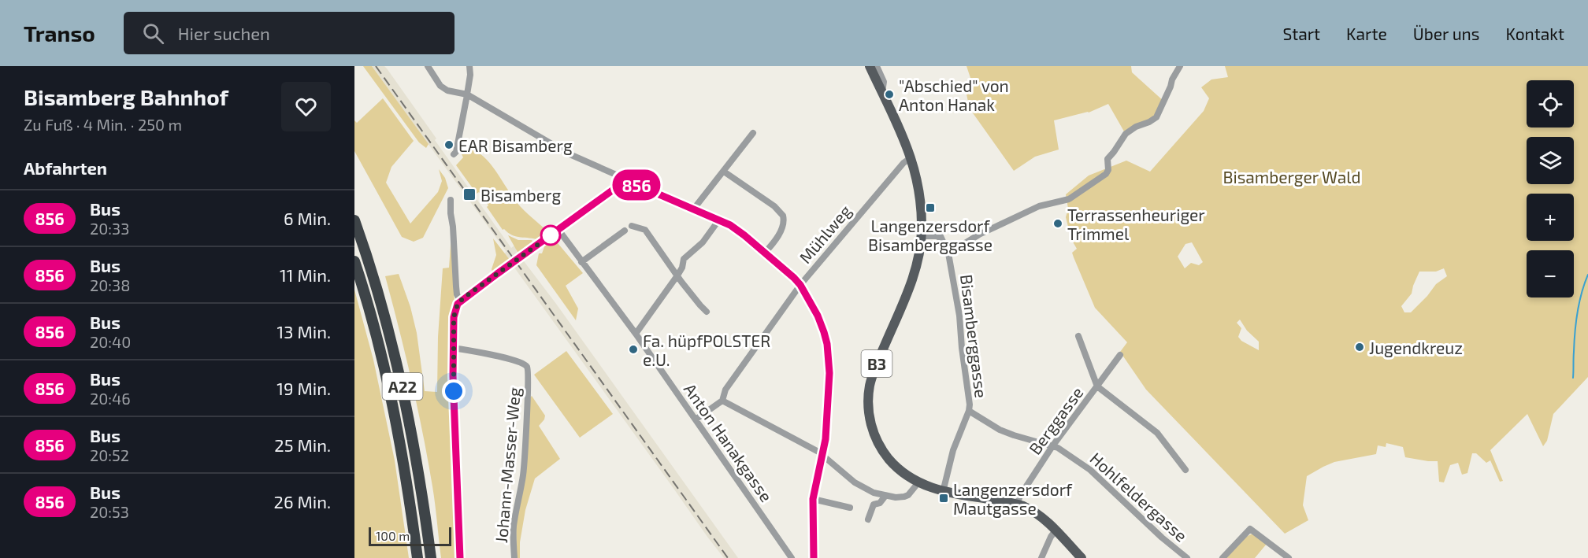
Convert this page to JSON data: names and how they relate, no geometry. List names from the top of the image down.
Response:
{
  "streets": {
    "highway": ["A22"],
    "main road": ["B3"],
    "street": [
      "Mühlweg",
      "Bisamberggasse",
      "Berggasse",
      "Anton Hanakgasse",
      "Johann-Masser-Weg",
      "Hohlfeldergasse"
    ]
  },
  "crossings": [
    ["Mühlweg", "B3"],
    ["Mühlweg", "Anton Hanakgasse"],
    ["Bisamberggasse", "B3"],
    ["Bisamberggasse", "Hohlfeldergasse"],
    ["B3", "Berggasse"],
    ["Berggasse", "Hohlfeldergasse"]
  ],
  "parks": ["Bisamberger Wald"],
  "places": {
    "other": [
      "\"Abschied\" von Anton Hanak",
      "EAR Bisamberg",
      "Terrassenheuriger Trimmel",
      "Jugendkreuz",
      "Fa. hüpfPOLSTER e.U."
    ],
    "transit": ["Bisamberg", "Langenzersdorf Bisamberggasse", "Langenzersdorf Mautgasse"]
  },
  "lines": ["bus line 856"],
  "scale_bar": "100 m",
  "page": {
    "header": "Transo",
    "search": "Hier suchen",
    "nav": [
      "Start",
      "Karte",
      "Über uns",
      "Kontakt"
    ],
    "heading": [
      ["Bisamberg Bahnhof", "Zu Fuß · 4 Min. · 250 m"],
      "Abfahrten"
    ],
    "on_map": "856",
    "map_buttons": ["+", "−"],
    "list": [
      {
        "mark": "856",
        "name": "Bus",
        "note": "20:33",
        "value": "6 Min."
      },
      {
        "mark": "856",
        "name": "Bus",
        "note": "20:38",
        "value": "11 Min."
      },
      {
        "mark": "856",
        "name": "Bus",
        "note": "20:40",
        "value": "13 Min."
      },
      {
        "mark": "856",
        "name": "Bus",
        "note": "20:46",
        "value": "19 Min."
      },
      {
        "mark": "856",
        "name": "Bus",
        "note": "20:52",
        "value": "25 Min."
      },
      {
        "mark": "856",
        "name": "Bus",
        "note": "20:53",
        "value": "26 Min."
      }
    ],
    "scale": "100 m"
  }
}
